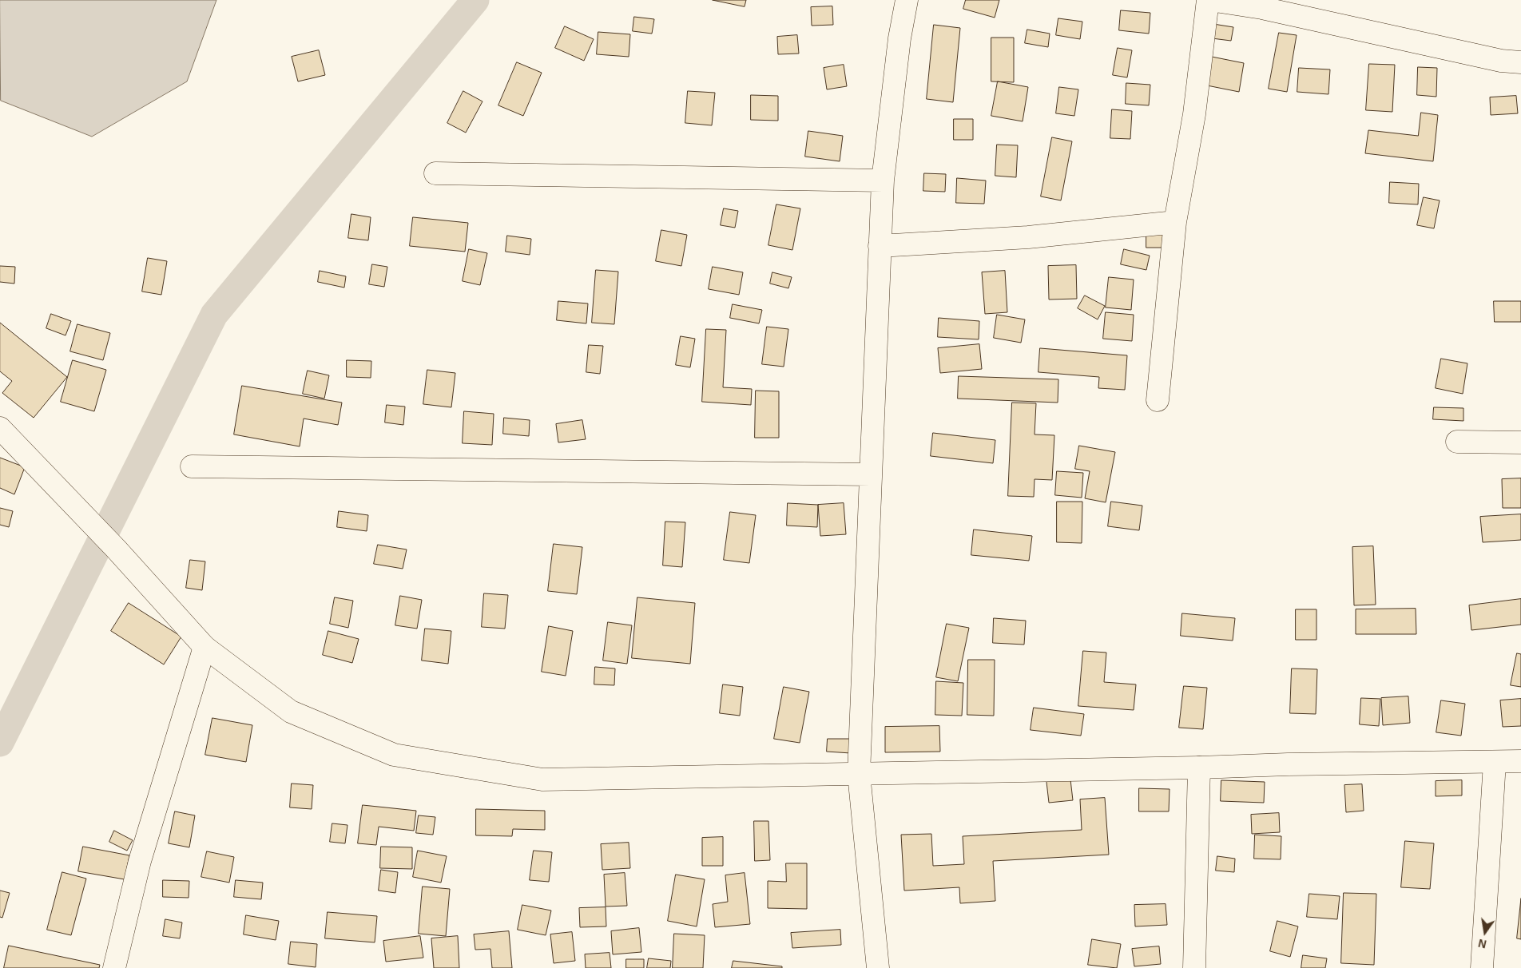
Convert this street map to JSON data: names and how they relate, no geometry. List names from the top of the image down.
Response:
{
  "north": "bottom"
}
